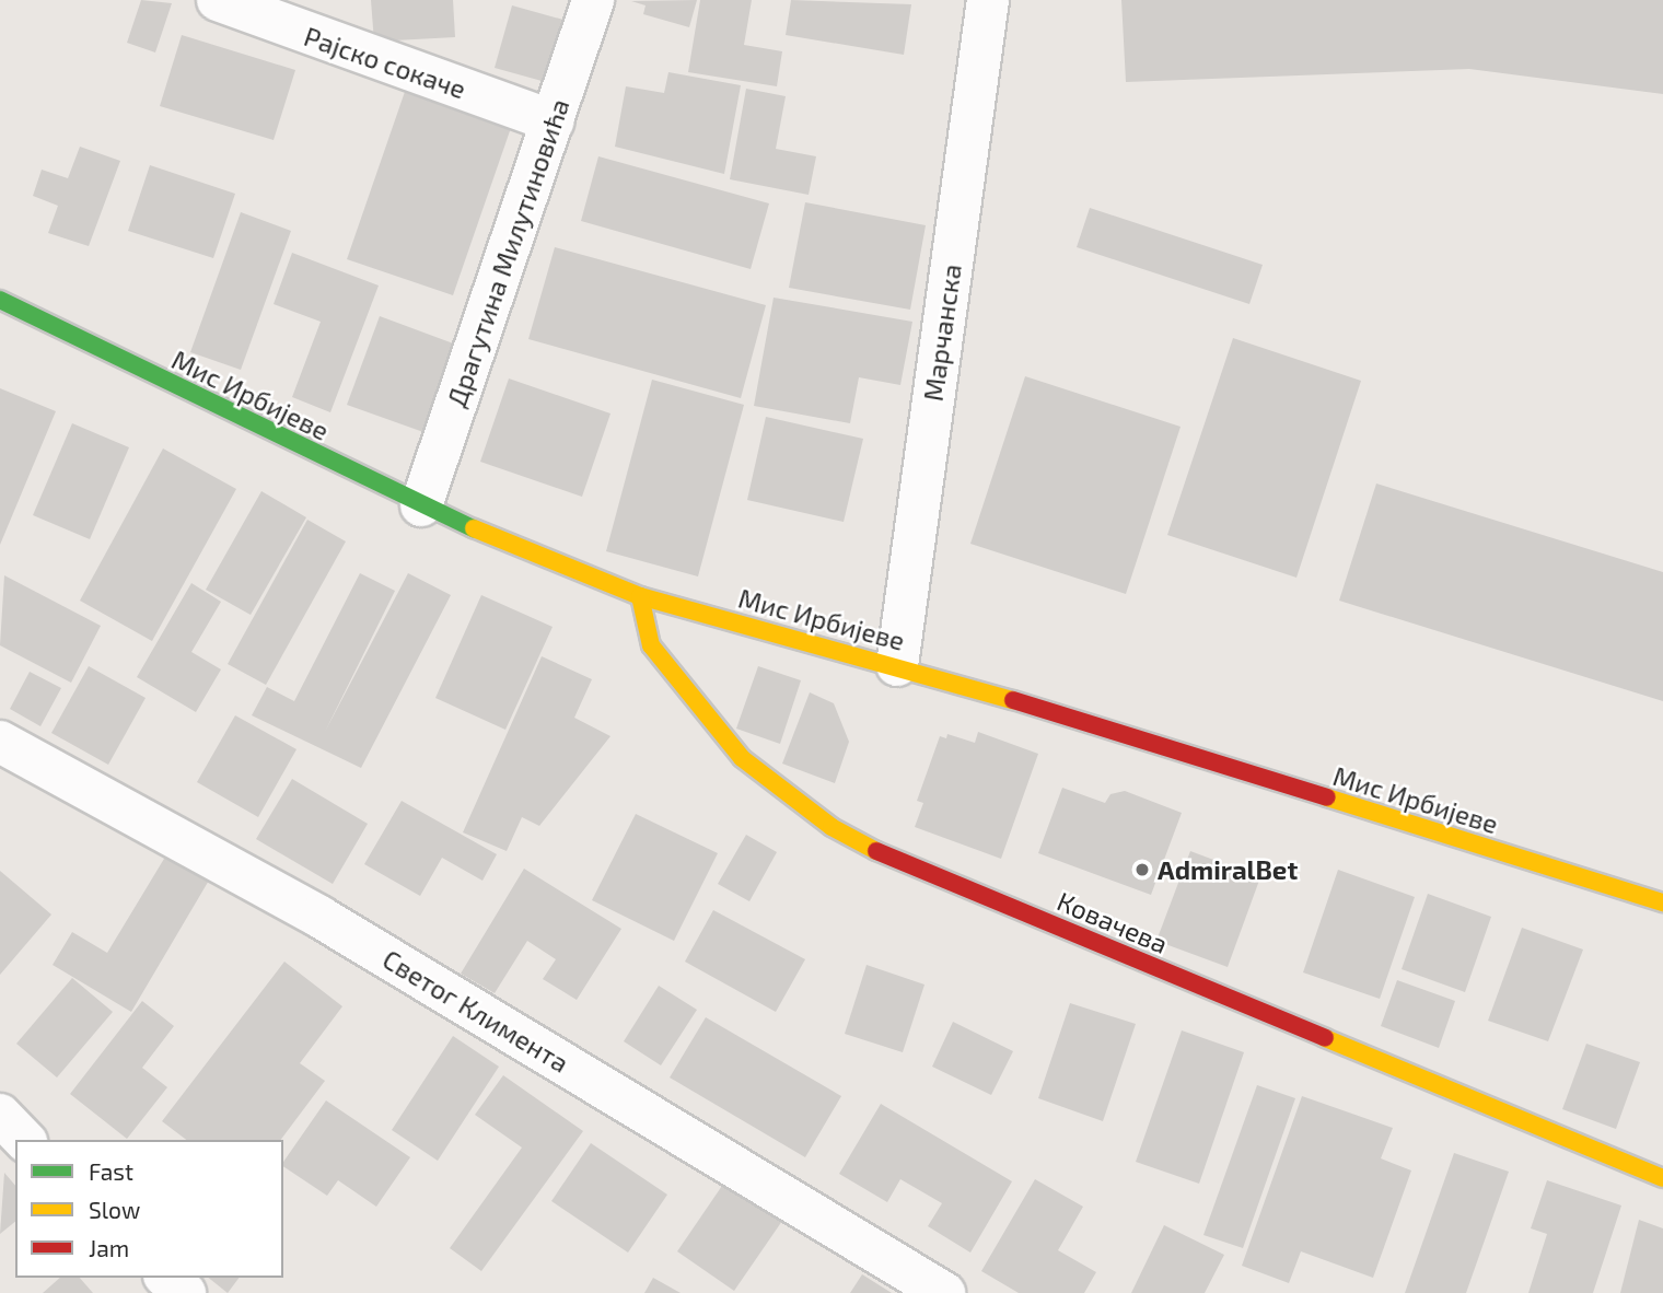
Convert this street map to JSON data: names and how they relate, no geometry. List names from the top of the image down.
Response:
{
  "streets": {
    "street": [
      "Рајско сокаче",
      "Драгутина Милутиновића",
      "Марчанска",
      "Мис Ирбијеве",
      "Ковачева",
      "Светог Климента"
    ]
  },
  "crossings": [
    ["Рајско сокаче", "Драгутина Милутиновића"],
    ["Драгутина Милутиновића", "Мис Ирбијеве"],
    ["Марчанска", "Мис Ирбијеве"],
    ["Мис Ирбијеве", "Ковачева"]
  ],
  "places": ["AdmiralBet"],
  "legend": ["Fast", "Slow", "Jam"]
}
